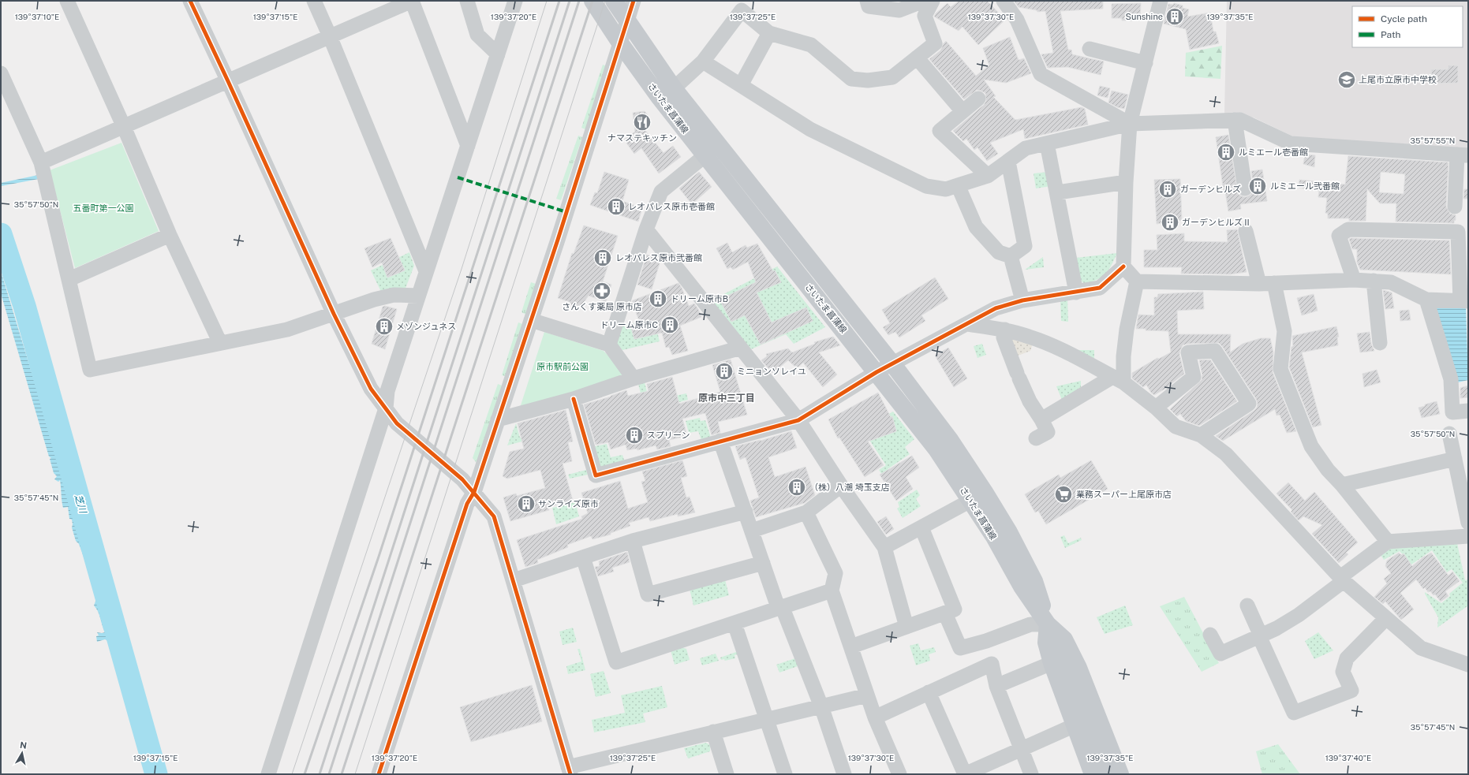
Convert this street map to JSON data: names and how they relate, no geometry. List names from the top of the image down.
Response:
{
  "streets": {
    "main road": ["さいたま菖蒲線"]
  },
  "districts": ["原市中三丁目"],
  "water": ["芝川"],
  "parks": ["五番町第一公園", "原市駅前公園"],
  "places": {
    "building": [
      "Sunshine",
      "ルミエール壱番館",
      "ルミエール弐番館",
      "ガーデンヒルズ",
      "レオパレス原市壱番館",
      "ガーデンヒルズⅡ",
      "レオパレス原市弐番館",
      "ドリーム原市B",
      "ドリーム原市C",
      "メゾンジュネス",
      "ミニョンソレイユ",
      "スプリーン",
      "（株）八潮 埼玉支店",
      "サンライズ原市"
    ],
    "school or university": ["上尾市立原市中学校"],
    "restaurant": ["ナマステキッチン"],
    "pharmacy": ["さんくす薬局 原市店"],
    "supermarket": ["業務スーパー上尾原市店"]
  },
  "legend": ["Cycle path", "Path"],
  "north": "top",
  "coordinates": [
    "139°37'15\"E",
    "139°37'20\"E",
    "139°37'25\"E",
    "139°37'30\"E",
    "139°37'35\"E",
    "139°37'10\"E",
    "35°57'55\"N",
    "35°57'50\"N",
    "35°57'45\"N",
    "139°37'40\"E"
  ]
}
